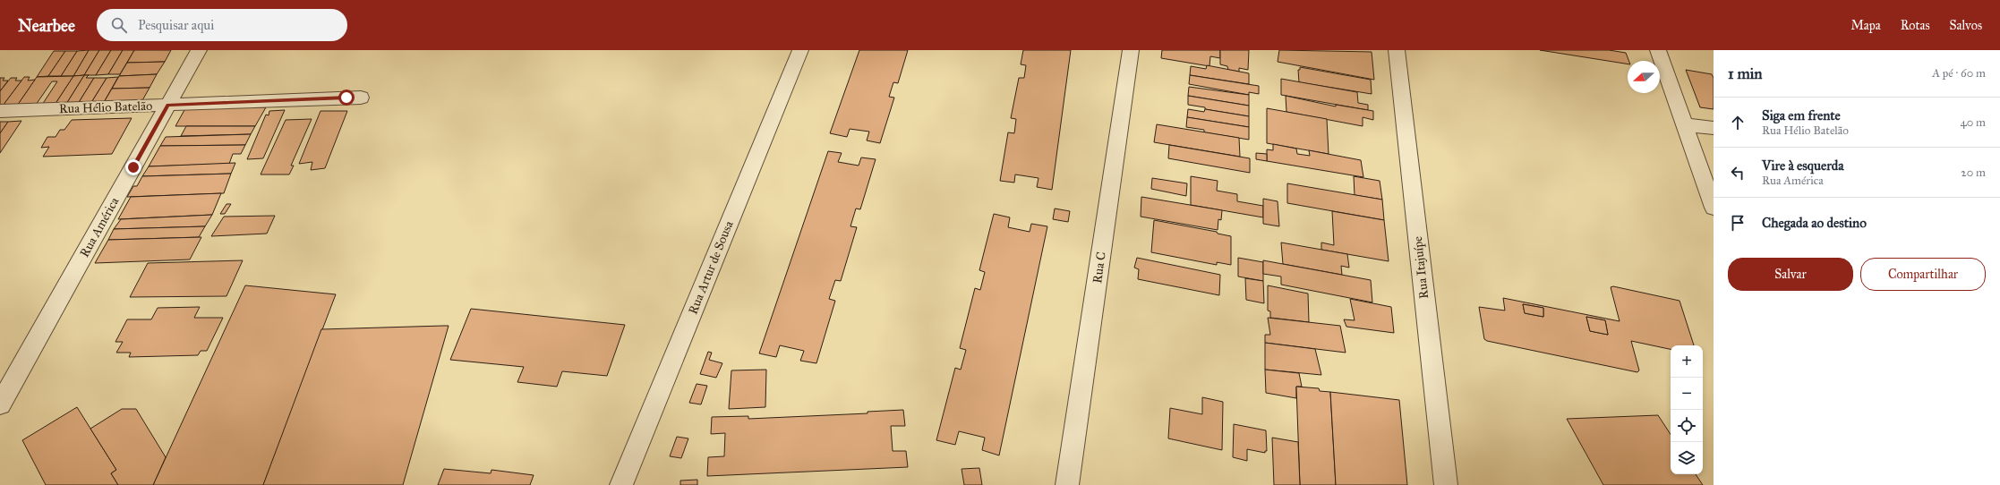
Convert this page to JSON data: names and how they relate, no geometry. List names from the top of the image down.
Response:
{
  "streets": {
    "street": [
      "Rua Hélio Batelão",
      "Rua América",
      "Rua Artur de Sousa",
      "Rua C",
      "Rua Itajuípe"
    ]
  },
  "crossings": [
    ["Rua Hélio Batelão", "Rua América"]
  ],
  "north": "left",
  "page": {
    "header": "Nearbee",
    "search": "Pesquisar aqui",
    "nav": ["Mapa", "Rotas", "Salvos"],
    "heading": ["1 min", "A pé · 60 m"],
    "list": [
      ["Siga em frente", "Rua Hélio Batelão", "40 m"],
      ["Vire à esquerda", "Rua América", "20 m"],
      "Chegada ao destino"
    ],
    "buttons": ["Salvar", "Compartilhar"],
    "map_buttons": ["+", "−"]
  }
}
